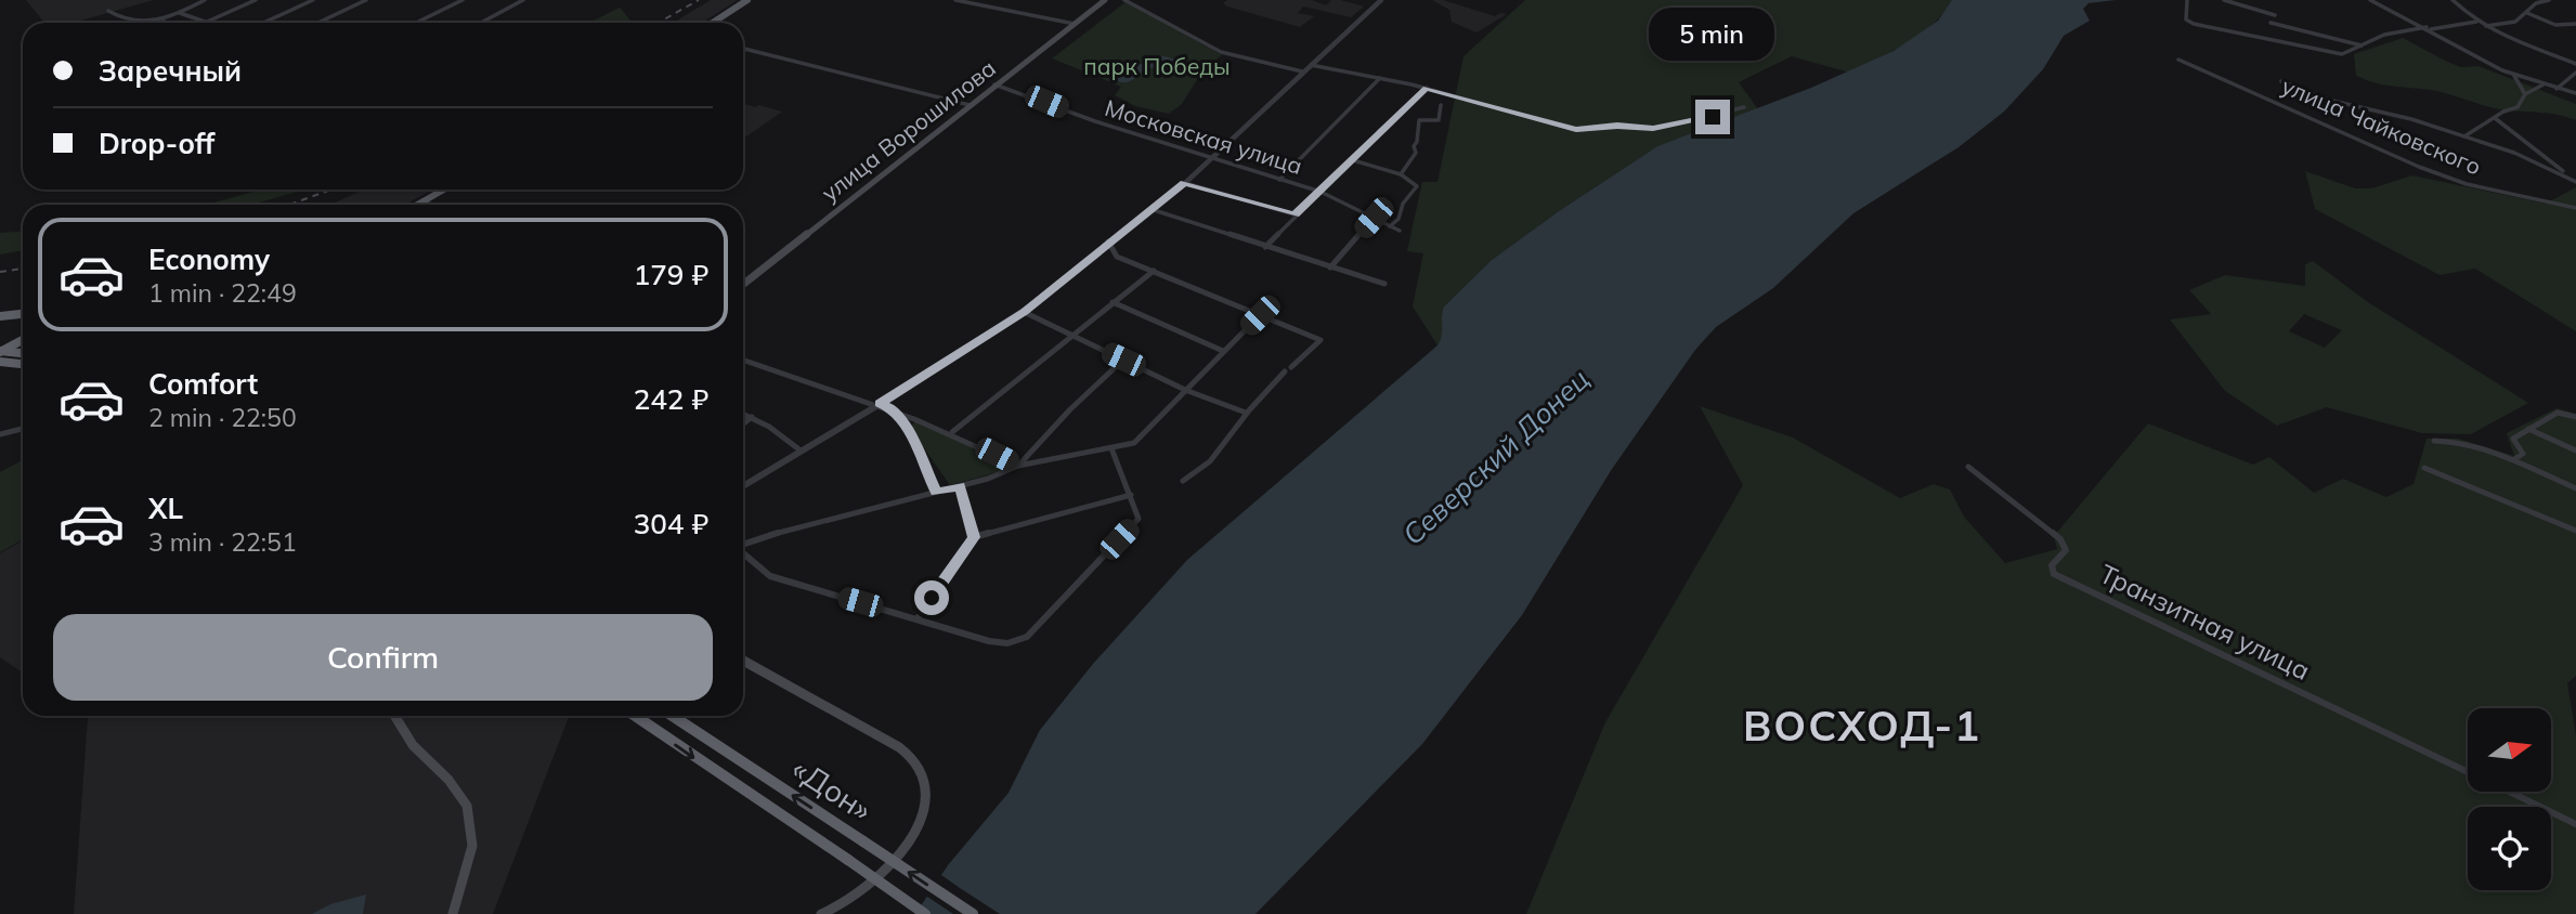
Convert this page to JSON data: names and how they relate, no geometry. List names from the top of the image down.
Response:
{
  "streets": {
    "highway": ["«Дон»"],
    "main road": ["улица Ворошилова"],
    "street": ["улица Чайковского", "Московская улица", "Транзитная улица"]
  },
  "crossings": [
    ["улица Ворошилова", "Московская улица"]
  ],
  "districts": ["ВОСХОД-1"],
  "water": ["Северский Донец"],
  "parks": ["парк Победы"],
  "north": "right",
  "page": {
    "bubble": "5 min",
    "banner": ["Заречный", "Drop-off"],
    "list": [
      {
        "name": "Economy",
        "note": "1 min · 22:49",
        "value": "179 ₽"
      },
      {
        "name": "Comfort",
        "note": "2 min · 22:50",
        "value": "242 ₽"
      },
      {
        "name": "XL",
        "note": "3 min · 22:51",
        "value": "304 ₽"
      }
    ],
    "buttons": "Confirm"
  }
}
